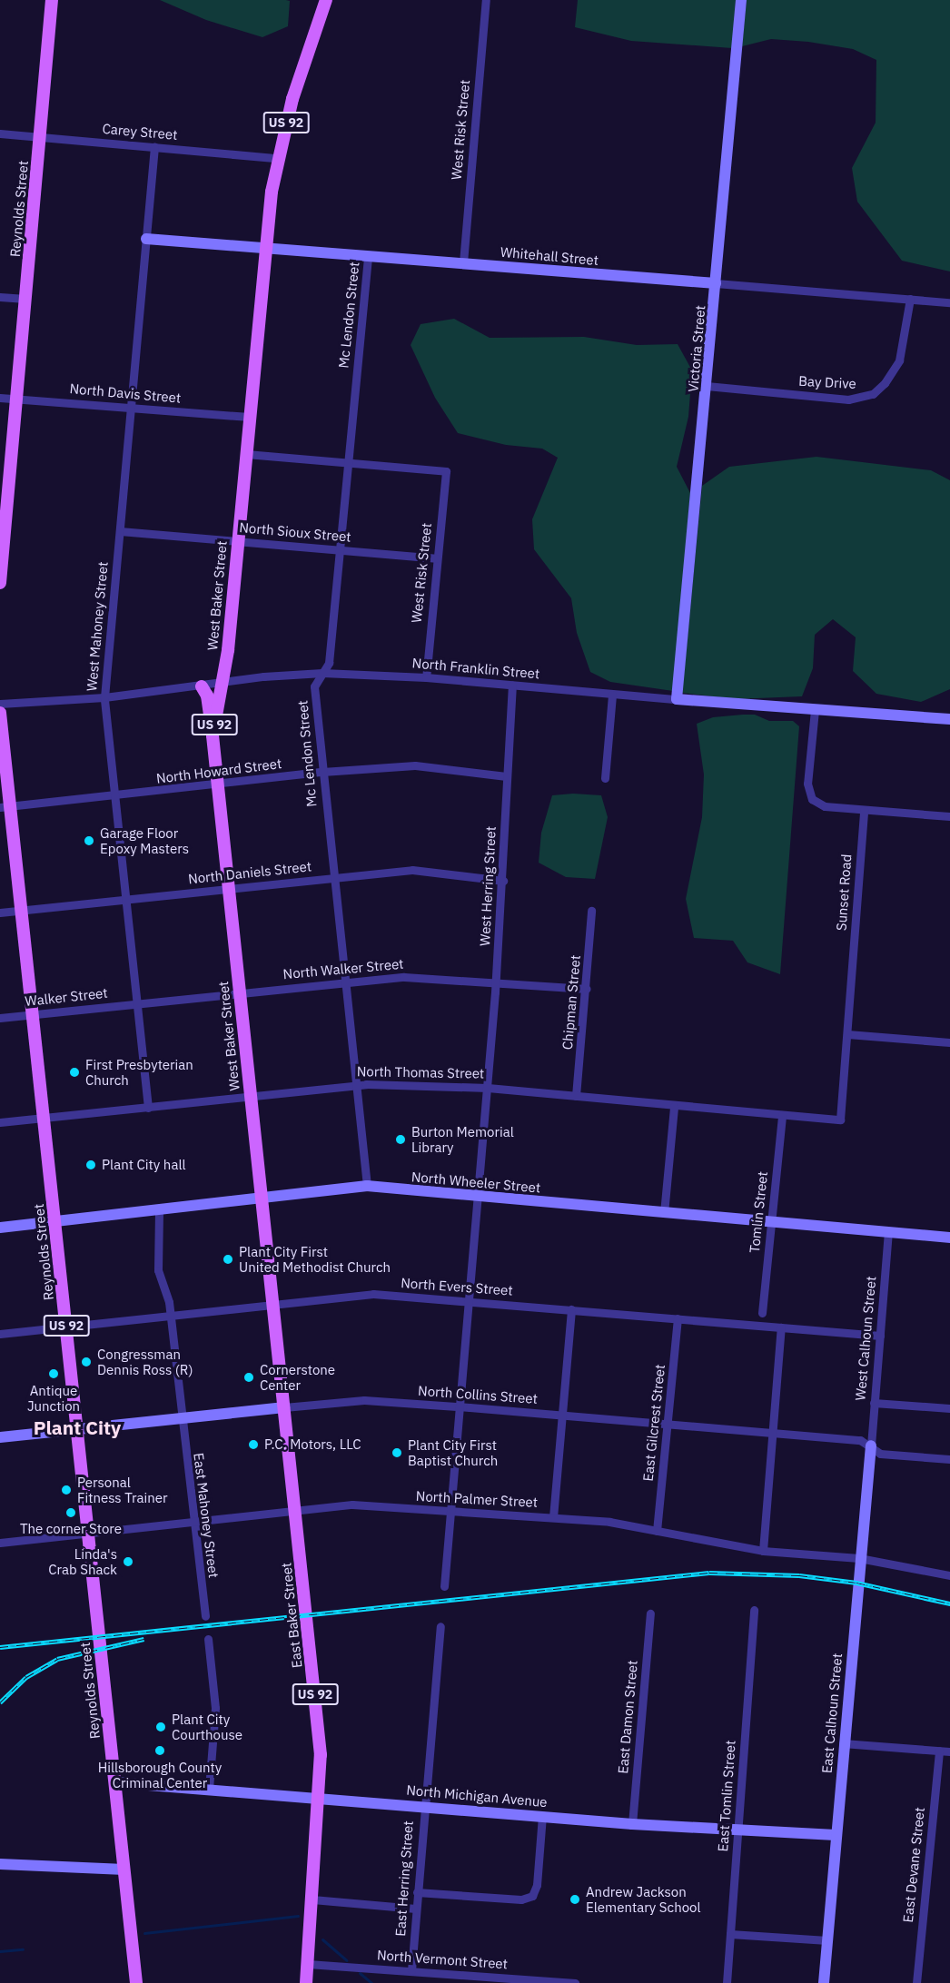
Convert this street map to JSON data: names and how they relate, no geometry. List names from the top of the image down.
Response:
{
  "streets": {
    "main road": [
      "US 92",
      "Reynolds Street",
      "West Baker Street",
      "East Baker Street"
    ],
    "street": [
      "West Risk Street",
      "Carey Street",
      "Whitehall Street",
      "Mc Lendon Street",
      "Victoria Street",
      "Bay Drive",
      "North Davis Street",
      "North Sioux Street",
      "West Mahoney Street",
      "North Franklin Street",
      "North Howard Street",
      "North Daniels Street",
      "West Herring Street",
      "Sunset Road",
      "North Walker Street",
      "Walker Street",
      "Chipman Street",
      "North Thomas Street",
      "North Wheeler Street",
      "Tomlin Street",
      "North Evers Street",
      "West Calhoun Street",
      "North Collins Street",
      "East Gilcrest Street",
      "North Palmer Street",
      "East Mahoney Street",
      "East Calhoun Street",
      "East Damon Street",
      "North Michigan Avenue",
      "East Tomlin Street",
      "East Devane Street",
      "East Herring Street",
      "North Vermont Street"
    ]
  },
  "crossings": [
    ["US 92", "West Baker Street"],
    ["US 92", "North Franklin Street"],
    ["US 92", "North Wheeler Street"],
    ["US 92", "North Evers Street"],
    ["US 92", "North Collins Street"],
    ["US 92", "East Baker Street"],
    ["West Risk Street", "Whitehall Street"],
    ["West Risk Street", "Mc Lendon Street"],
    ["West Risk Street", "North Sioux Street"],
    ["West Risk Street", "North Franklin Street"],
    ["Carey Street", "Reynolds Street"],
    ["Carey Street", "West Baker Street"],
    ["Carey Street", "West Mahoney Street"],
    ["Reynolds Street", "North Davis Street"],
    ["Reynolds Street", "North Howard Street"],
    ["Reynolds Street", "North Daniels Street"],
    ["Reynolds Street", "Walker Street"],
    ["Reynolds Street", "North Thomas Street"],
    ["Reynolds Street", "North Wheeler Street"],
    ["Reynolds Street", "North Evers Street"],
    ["Reynolds Street", "North Collins Street"],
    ["Reynolds Street", "North Palmer Street"],
    ["Reynolds Street", "North Michigan Avenue"],
    ["Whitehall Street", "Mc Lendon Street"],
    ["Whitehall Street", "Victoria Street"],
    ["Whitehall Street", "Bay Drive"],
    ["Whitehall Street", "West Baker Street"],
    ["Whitehall Street", "West Mahoney Street"],
    ["Mc Lendon Street", "North Sioux Street"],
    ["Mc Lendon Street", "North Franklin Street"],
    ["Mc Lendon Street", "North Howard Street"],
    ["Mc Lendon Street", "North Daniels Street"],
    ["Mc Lendon Street", "North Walker Street"],
    ["Mc Lendon Street", "North Thomas Street"],
    ["Mc Lendon Street", "North Wheeler Street"],
    ["Victoria Street", "Bay Drive"],
    ["Victoria Street", "North Franklin Street"],
    ["North Davis Street", "West Baker Street"],
    ["North Davis Street", "West Mahoney Street"],
    ["North Sioux Street", "West Baker Street"],
    ["North Sioux Street", "West Mahoney Street"],
    ["West Baker Street", "North Franklin Street"],
    ["West Baker Street", "North Howard Street"],
    ["West Baker Street", "North Daniels Street"],
    ["West Baker Street", "North Walker Street"],
    ["West Baker Street", "North Thomas Street"],
    ["West Baker Street", "North Wheeler Street"],
    ["West Mahoney Street", "North Franklin Street"],
    ["West Mahoney Street", "North Howard Street"],
    ["West Mahoney Street", "North Daniels Street"],
    ["West Mahoney Street", "North Walker Street"],
    ["West Mahoney Street", "Walker Street"],
    ["West Mahoney Street", "North Thomas Street"],
    ["North Franklin Street", "West Herring Street"],
    ["North Howard Street", "West Herring Street"],
    ["North Daniels Street", "West Herring Street"],
    ["West Herring Street", "North Walker Street"],
    ["West Herring Street", "North Thomas Street"],
    ["West Herring Street", "North Wheeler Street"],
    ["Sunset Road", "North Thomas Street"],
    ["North Walker Street", "Walker Street"],
    ["North Walker Street", "Chipman Street"],
    ["Chipman Street", "North Thomas Street"],
    ["North Thomas Street", "Tomlin Street"],
    ["North Wheeler Street", "Tomlin Street"],
    ["North Wheeler Street", "West Calhoun Street"],
    ["North Evers Street", "West Calhoun Street"],
    ["North Evers Street", "East Gilcrest Street"],
    ["West Calhoun Street", "North Collins Street"],
    ["West Calhoun Street", "East Calhoun Street"],
    ["North Collins Street", "East Gilcrest Street"],
    ["North Collins Street", "East Mahoney Street"],
    ["North Collins Street", "East Baker Street"],
    ["North Collins Street", "East Calhoun Street"],
    ["East Gilcrest Street", "North Palmer Street"],
    ["North Palmer Street", "East Mahoney Street"],
    ["North Palmer Street", "East Baker Street"],
    ["North Palmer Street", "East Calhoun Street"],
    ["East Baker Street", "North Michigan Avenue"],
    ["East Baker Street", "North Vermont Street"],
    ["East Calhoun Street", "North Michigan Avenue"],
    ["East Damon Street", "North Michigan Avenue"],
    ["North Michigan Avenue", "East Tomlin Street"],
    ["North Michigan Avenue", "East Herring Street"],
    ["East Herring Street", "North Vermont Street"]
  ],
  "districts": ["Plant City"],
  "places": [
    "Garage Floor Epoxy Masters",
    "First Presbyterian Church",
    "Burton Memorial Library",
    "Plant City hall",
    "Plant City First United Methodist Church",
    "Congressman Dennis Ross (R)",
    "Antique Junction",
    "Cornerstone Center",
    "P.C. Motors, LLC",
    "Plant City First Baptist Church",
    "Personal Fitness Trainer",
    "The corner Store",
    "Linda's Crab Shack",
    "Plant City Courthouse",
    "Hillsborough County Criminal Center",
    "Andrew Jackson Elementary School"
  ]
}
